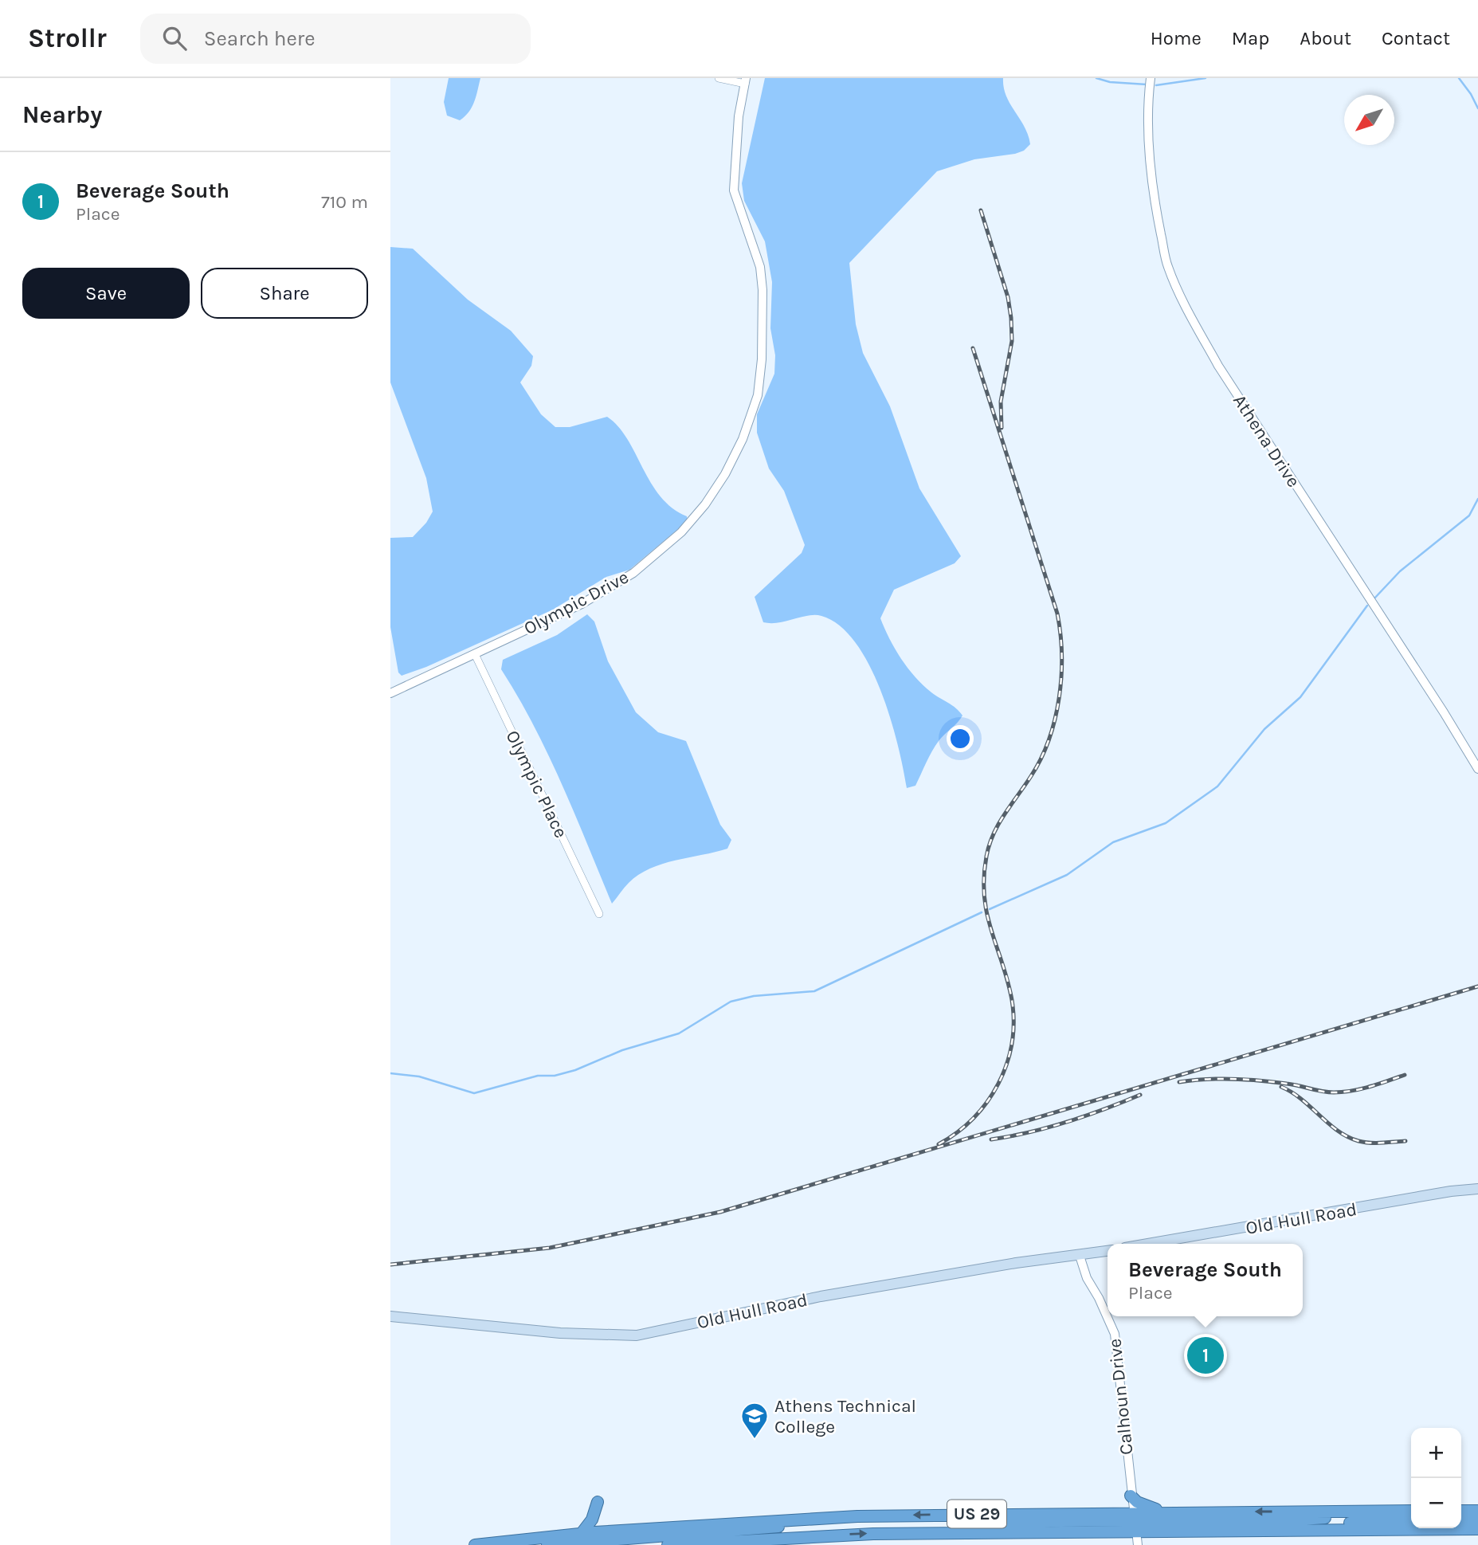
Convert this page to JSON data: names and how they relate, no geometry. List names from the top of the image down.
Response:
{
  "streets": {
    "highway": ["US 29"],
    "main road": ["Old Hull Road"],
    "street": [
      "Athena Drive",
      "Olympic Drive",
      "Olympic Place",
      "Calhoun Drive"
    ]
  },
  "crossings": [
    ["Olympic Drive", "Olympic Place"],
    ["Old Hull Road", "Calhoun Drive"],
    ["Calhoun Drive", "US 29"]
  ],
  "places": {
    "school or university": ["Athens Technical College"]
  },
  "north": "bottom left",
  "page": {
    "header": "Strollr",
    "search": "Search here",
    "nav": [
      "Home",
      "Map",
      "About",
      "Contact"
    ],
    "heading": "Nearby",
    "list": [
      {
        "mark": "1",
        "name": "Beverage South",
        "note": "Place",
        "value": "710 m"
      }
    ],
    "buttons": ["Save", "Share"],
    "popup": ["Beverage South", "Place"],
    "pins": "1",
    "map_buttons": ["+", "−"]
  }
}
